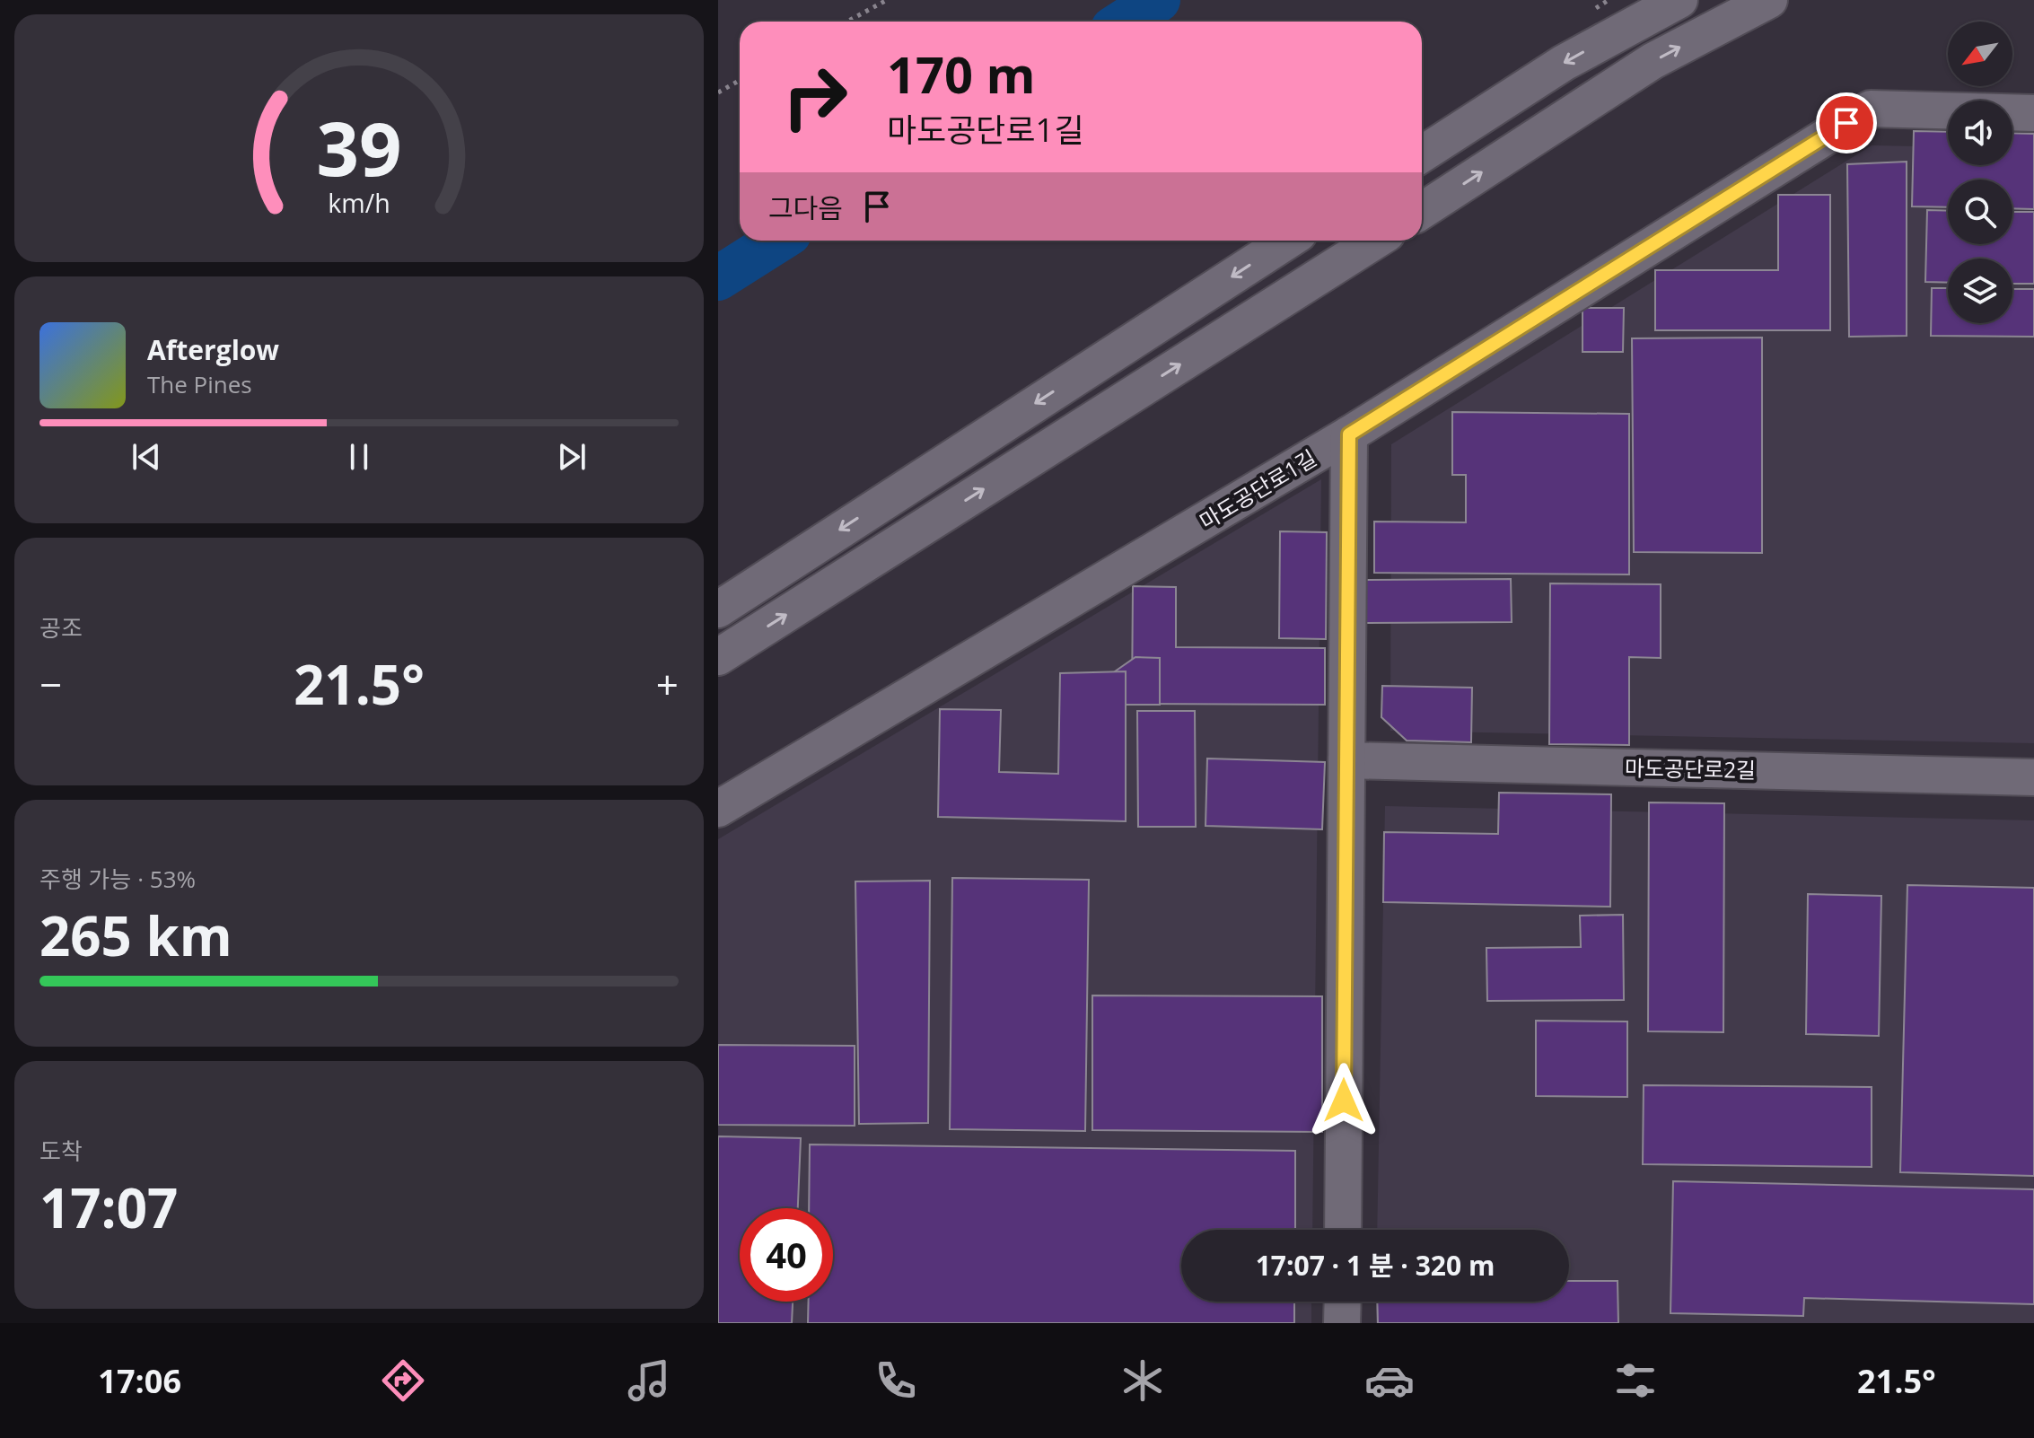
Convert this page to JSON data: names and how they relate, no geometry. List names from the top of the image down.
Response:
{
  "streets": {
    "street": ["마도공단로1길", "마도공단로2길"]
  },
  "north": "bottom left",
  "page": {
    "turn": ["170 m", "마도공단로1길"],
    "then": "그다음",
    "song": ["Afterglow", "The Pines"],
    "tile": [
      "공조",
      ["주행 가능 · 53%", "265 km"],
      ["도착", "17:07"]
    ],
    "heat": ["−", "21.5°", "+"],
    "limit": "40",
    "trip": "17:07 · 1 분 · 320 m",
    "tabs": ["17:06", "21.5°"],
    "gauge": ["39", "km/h"]
  }
}
